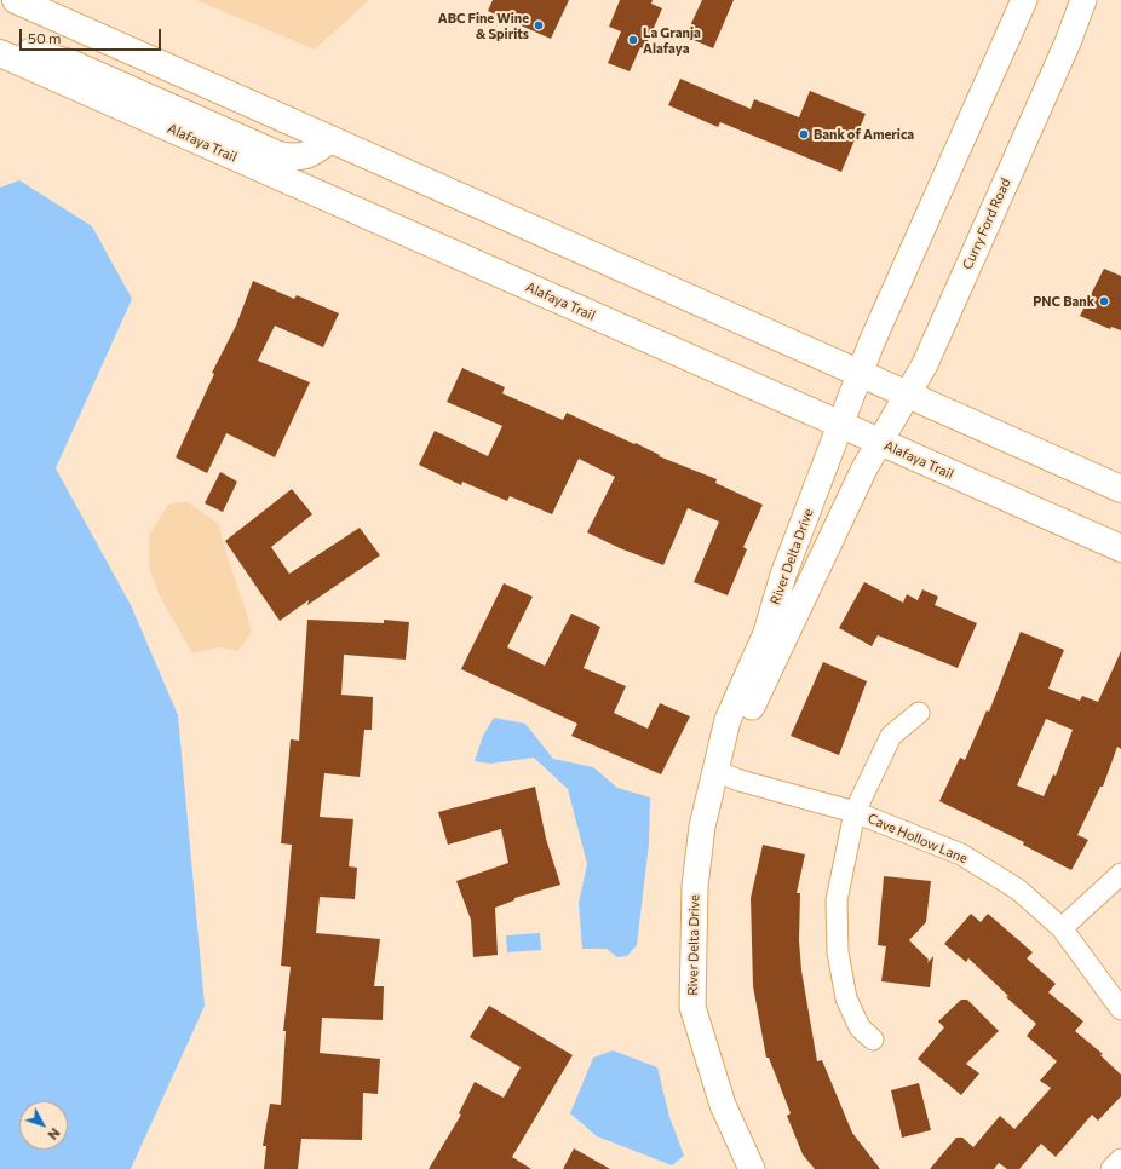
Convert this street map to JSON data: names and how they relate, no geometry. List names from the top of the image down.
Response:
{
  "streets": {
    "main road": ["Alafaya Trail"],
    "street": ["Curry Ford Road", "River Delta Drive", "Cave Hollow Lane"]
  },
  "crossings": [
    ["Alafaya Trail", "Curry Ford Road"],
    ["Alafaya Trail", "River Delta Drive"],
    ["Curry Ford Road", "River Delta Drive"],
    ["River Delta Drive", "Cave Hollow Lane"]
  ],
  "places": [
    "ABC Fine Wine & Spirits",
    "La Granja Alafaya",
    "Bank of America",
    "PNC Bank"
  ],
  "scale_bar": "50 m",
  "north": "bottom right"
}
